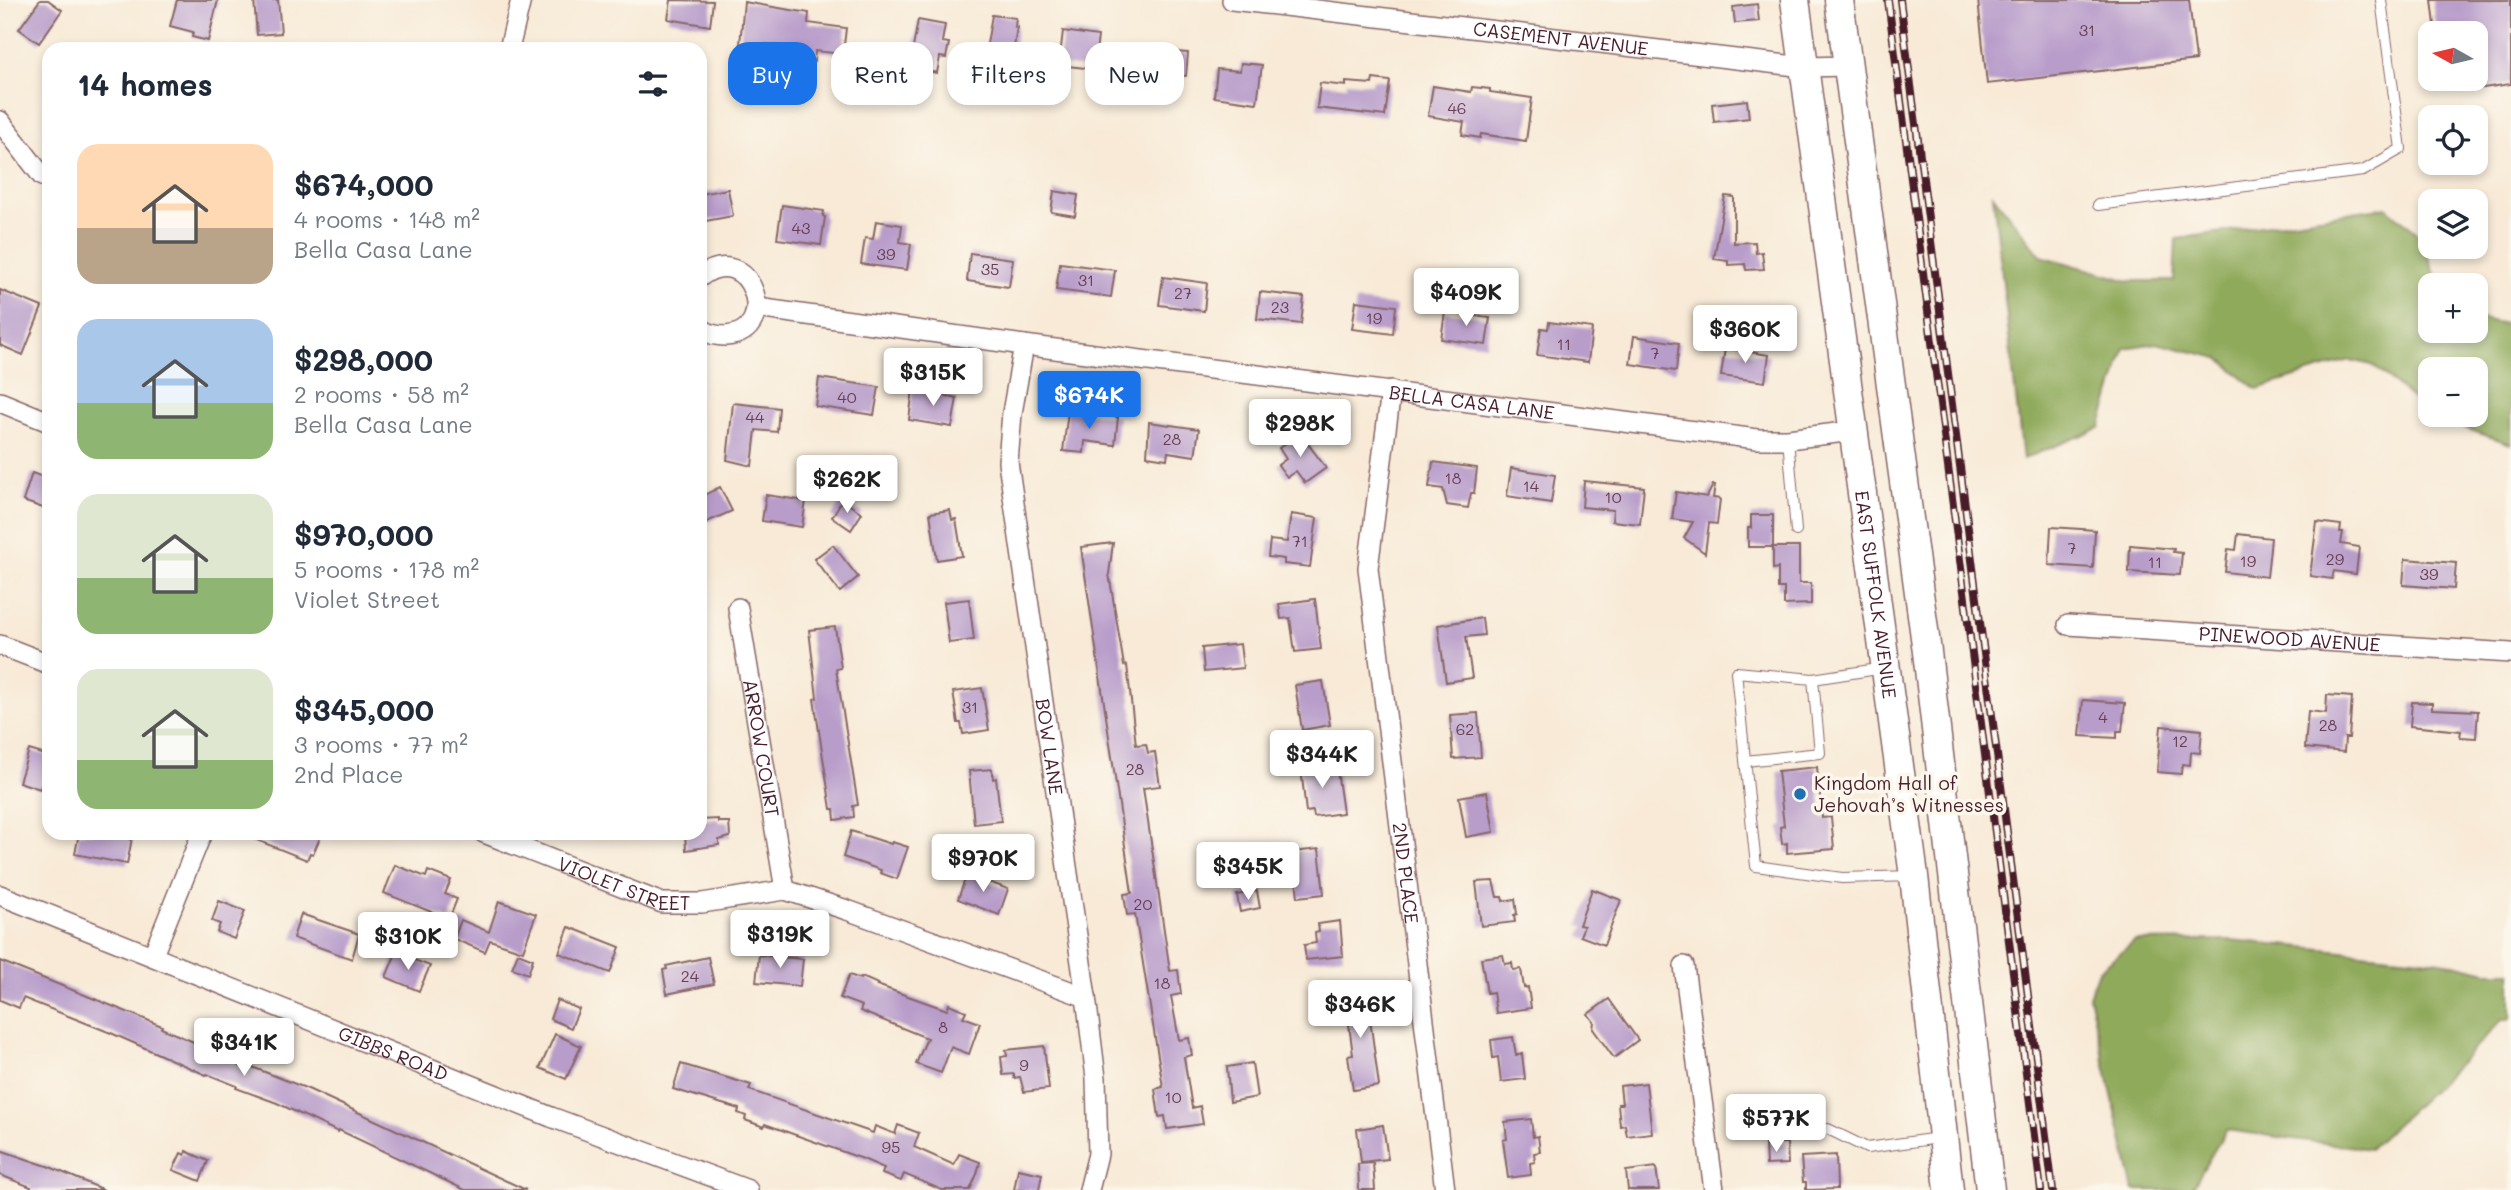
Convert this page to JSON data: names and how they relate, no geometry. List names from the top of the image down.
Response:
{
  "streets": {
    "main road": ["EAST SUFFOLK AVENUE"],
    "street": [
      "CASEMENT AVENUE",
      "BELLA CASA LANE",
      "PINEWOOD AVENUE",
      "BOW LANE",
      "ARROW COURT",
      "2ND PLACE",
      "VIOLET STREET",
      "GIBBS ROAD"
    ]
  },
  "crossings": [
    ["CASEMENT AVENUE", "EAST SUFFOLK AVENUE"],
    ["BELLA CASA LANE", "EAST SUFFOLK AVENUE"],
    ["BELLA CASA LANE", "BOW LANE"],
    ["BELLA CASA LANE", "2ND PLACE"],
    ["BOW LANE", "VIOLET STREET"],
    ["ARROW COURT", "VIOLET STREET"]
  ],
  "places": ["Kingdom Hall of Jehovah’s Witnesses"],
  "house_numbers": [
    "31",
    "46",
    "43",
    "39",
    "35",
    "31",
    "27",
    "23",
    "19",
    "11",
    "7",
    "40",
    "44",
    "28",
    "18",
    "14",
    "10",
    "71",
    "7",
    "29",
    "19",
    "11",
    "39",
    "31",
    "4",
    "28",
    "62",
    "12",
    "28",
    "20",
    "24",
    "18",
    "8",
    "9",
    "10",
    "95"
  ],
  "north": "left",
  "page": {
    "map_buttons": ["+", "−"],
    "chip": [
      "Buy",
      "Rent",
      "Filters",
      "New"
    ],
    "heading": "14 homes",
    "list": [
      {
        "name": "$674,000",
        "note": "4 rooms · 148 m² · Bella Casa Lane"
      },
      {
        "name": "$298,000",
        "note": "2 rooms · 58 m² · Bella Casa Lane"
      },
      {
        "name": "$970,000",
        "note": "5 rooms · 178 m² · Violet Street"
      },
      {
        "name": "$345,000",
        "note": "3 rooms · 77 m² · 2nd Place"
      }
    ],
    "price": [
      "$409K",
      "$360K",
      "$315K",
      "$674K",
      "$298K",
      "$262K",
      "$344K",
      "$970K",
      "$345K",
      "$319K",
      "$310K",
      "$346K",
      "$341K",
      "$577K"
    ]
  }
}
